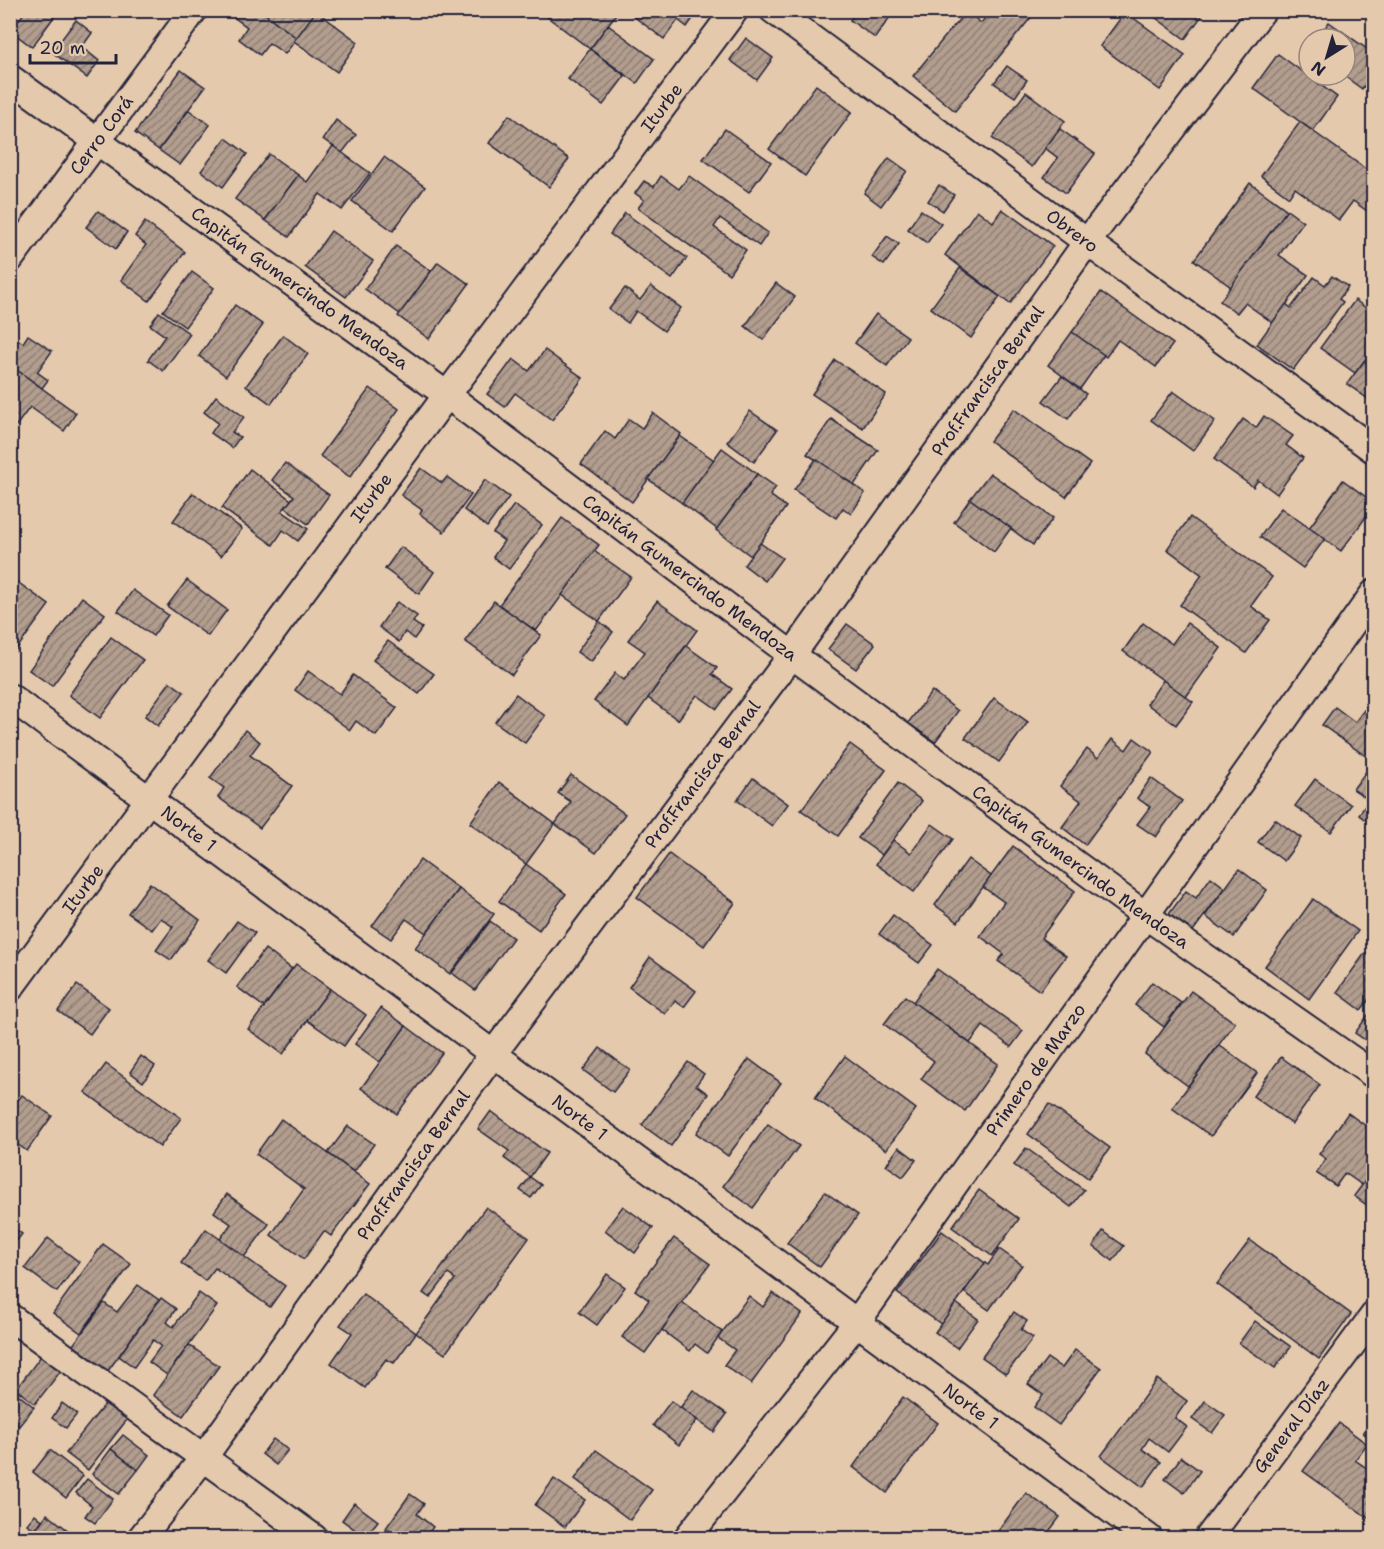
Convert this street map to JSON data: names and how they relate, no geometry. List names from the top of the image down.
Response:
{
  "streets": {
    "street": [
      "Iturbe",
      "Cerro Corá",
      "Obrero",
      "Capitán Gumercindo Mendoza",
      "Prof.Francisca Bernal",
      "Norte 1",
      "Primero de Marzo",
      "General Díaz"
    ]
  },
  "crossings": [
    ["Iturbe", "Capitán Gumercindo Mendoza"],
    ["Iturbe", "Norte 1"],
    ["Cerro Corá", "Capitán Gumercindo Mendoza"],
    ["Obrero", "Prof.Francisca Bernal"],
    ["Capitán Gumercindo Mendoza", "Prof.Francisca Bernal"],
    ["Capitán Gumercindo Mendoza", "Primero de Marzo"],
    ["Prof.Francisca Bernal", "Norte 1"],
    ["Norte 1", "Primero de Marzo"]
  ],
  "scale_bar": "20 m",
  "north": "bottom left"
}
